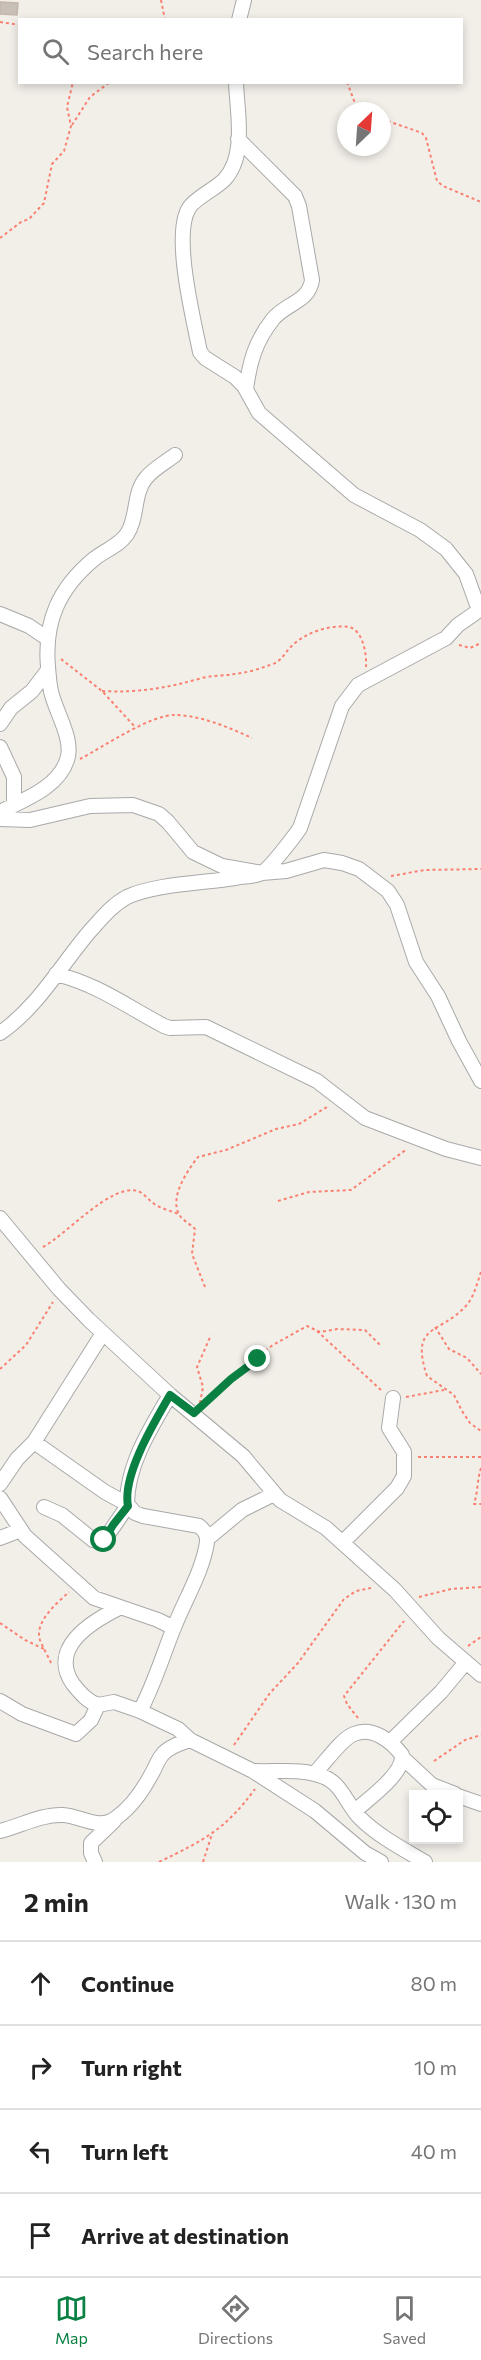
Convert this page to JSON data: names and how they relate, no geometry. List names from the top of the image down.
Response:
{
  "north": "top right",
  "page": {
    "search": "Search here",
    "heading": ["2 min", "Walk · 130 m"],
    "list": [
      ["Continue", "80 m"],
      ["Turn right", "10 m"],
      ["Turn left", "40 m"],
      "Arrive at destination"
    ],
    "nav": ["Map", "Directions", "Saved"]
  }
}
